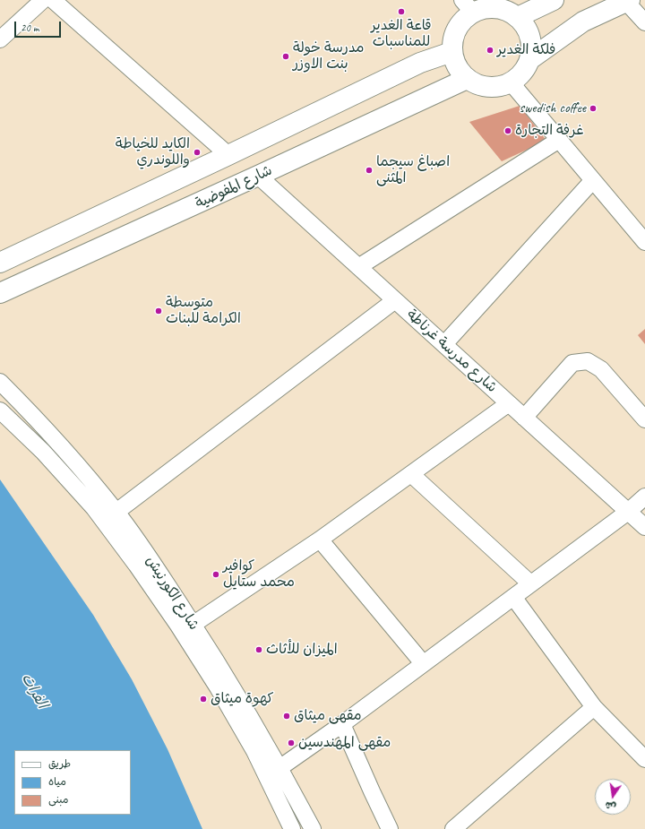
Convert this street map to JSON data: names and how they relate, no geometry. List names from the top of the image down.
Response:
{
  "streets": {
    "main road": ["شارع المفوضية"],
    "street": ["شارع مدرسة غرناطة", "شارع الكورنيش"]
  },
  "crossings": [
    ["شارع المفوضية", "شارع مدرسة غرناطة"]
  ],
  "water": ["الفرات"],
  "places": [
    "قاعة الغدير للمناسبات",
    "فلكة الغدير",
    "مدرسة خولة بنت الاوزر",
    "swedish coffee",
    "غرفة التجارة",
    "الكايد للخياطة واللوندري",
    "اصباغ سيجما المثنى",
    "متوسطة الكرامة للبنات",
    "كوافير محمد ستايل",
    "الميزان للأثاث",
    "كهوة ميثاق",
    "مقهى ميثاق",
    "مقهى المهندسين"
  ],
  "legend": ["طريق", "مياه", "مبنى"],
  "scale_bar": "20 m",
  "north": "bottom"
}
